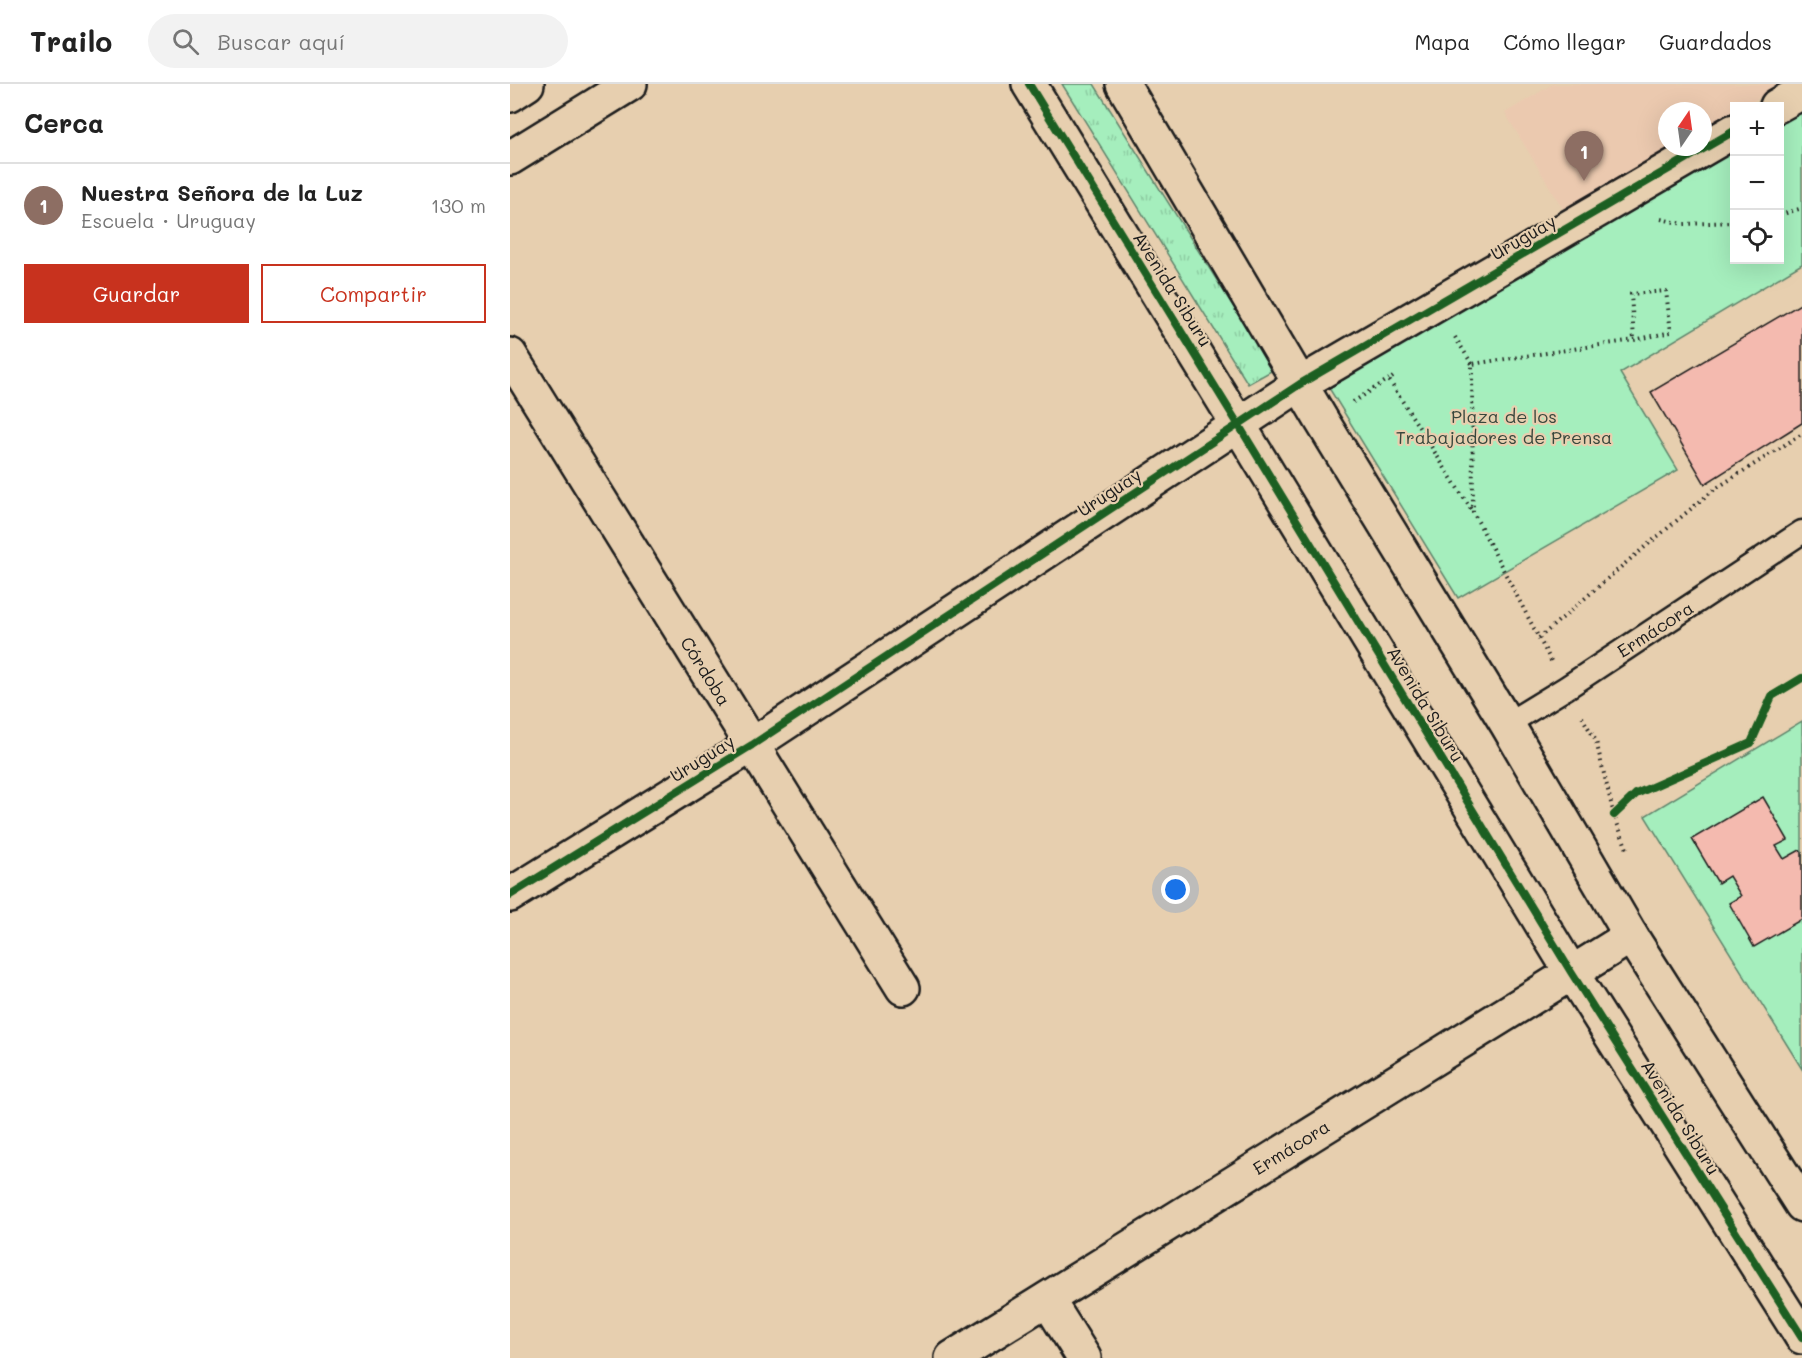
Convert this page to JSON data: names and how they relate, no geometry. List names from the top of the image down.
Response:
{
  "streets": {
    "street": [
      "Uruguay",
      "Avenida Siburu",
      "Ermácora",
      "Córdoba"
    ]
  },
  "crossings": [
    ["Uruguay", "Avenida Siburu"],
    ["Uruguay", "Córdoba"],
    ["Avenida Siburu", "Ermácora"]
  ],
  "parks": ["Plaza de los Trabajadores de Prensa"],
  "north": "top",
  "page": {
    "header": "Trailo",
    "search": "Buscar aquí",
    "nav": ["Mapa", "Cómo llegar", "Guardados"],
    "heading": "Cerca",
    "map_buttons": ["+", "−"],
    "pins": "1",
    "list": [
      {
        "mark": "1",
        "name": "Nuestra Señora de la Luz",
        "note": "Escuela · Uruguay",
        "value": "130 m"
      }
    ],
    "buttons": ["Guardar", "Compartir"]
  }
}
